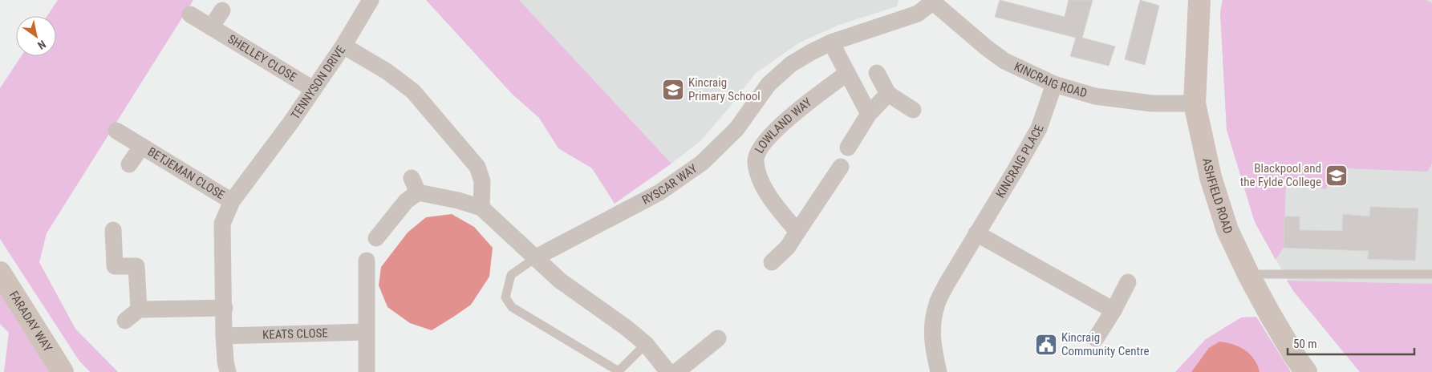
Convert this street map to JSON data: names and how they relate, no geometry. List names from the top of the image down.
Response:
{
  "streets": {
    "street": [
      "SHELLEY CLOSE",
      "KINCRAIG ROAD",
      "TENNYSON DRIVE",
      "LOWLAND WAY",
      "KINCRAIG PLACE",
      "BETJEMAN CLOSE",
      "RYSCAR WAY",
      "ASHFIELD ROAD",
      "FARADAY WAY",
      "KEATS CLOSE"
    ]
  },
  "crossings": [
    ["SHELLEY CLOSE", "TENNYSON DRIVE"],
    ["KINCRAIG ROAD", "KINCRAIG PLACE"],
    ["KINCRAIG ROAD", "RYSCAR WAY"],
    ["KINCRAIG ROAD", "ASHFIELD ROAD"],
    ["TENNYSON DRIVE", "BETJEMAN CLOSE"],
    ["TENNYSON DRIVE", "KEATS CLOSE"]
  ],
  "places": {
    "school or university": ["Kincraig Primary School", "Blackpool and the Fylde College"],
    "public building": ["Kincraig Community Centre"]
  },
  "scale_bar": "50 m",
  "north": "bottom right"
}
